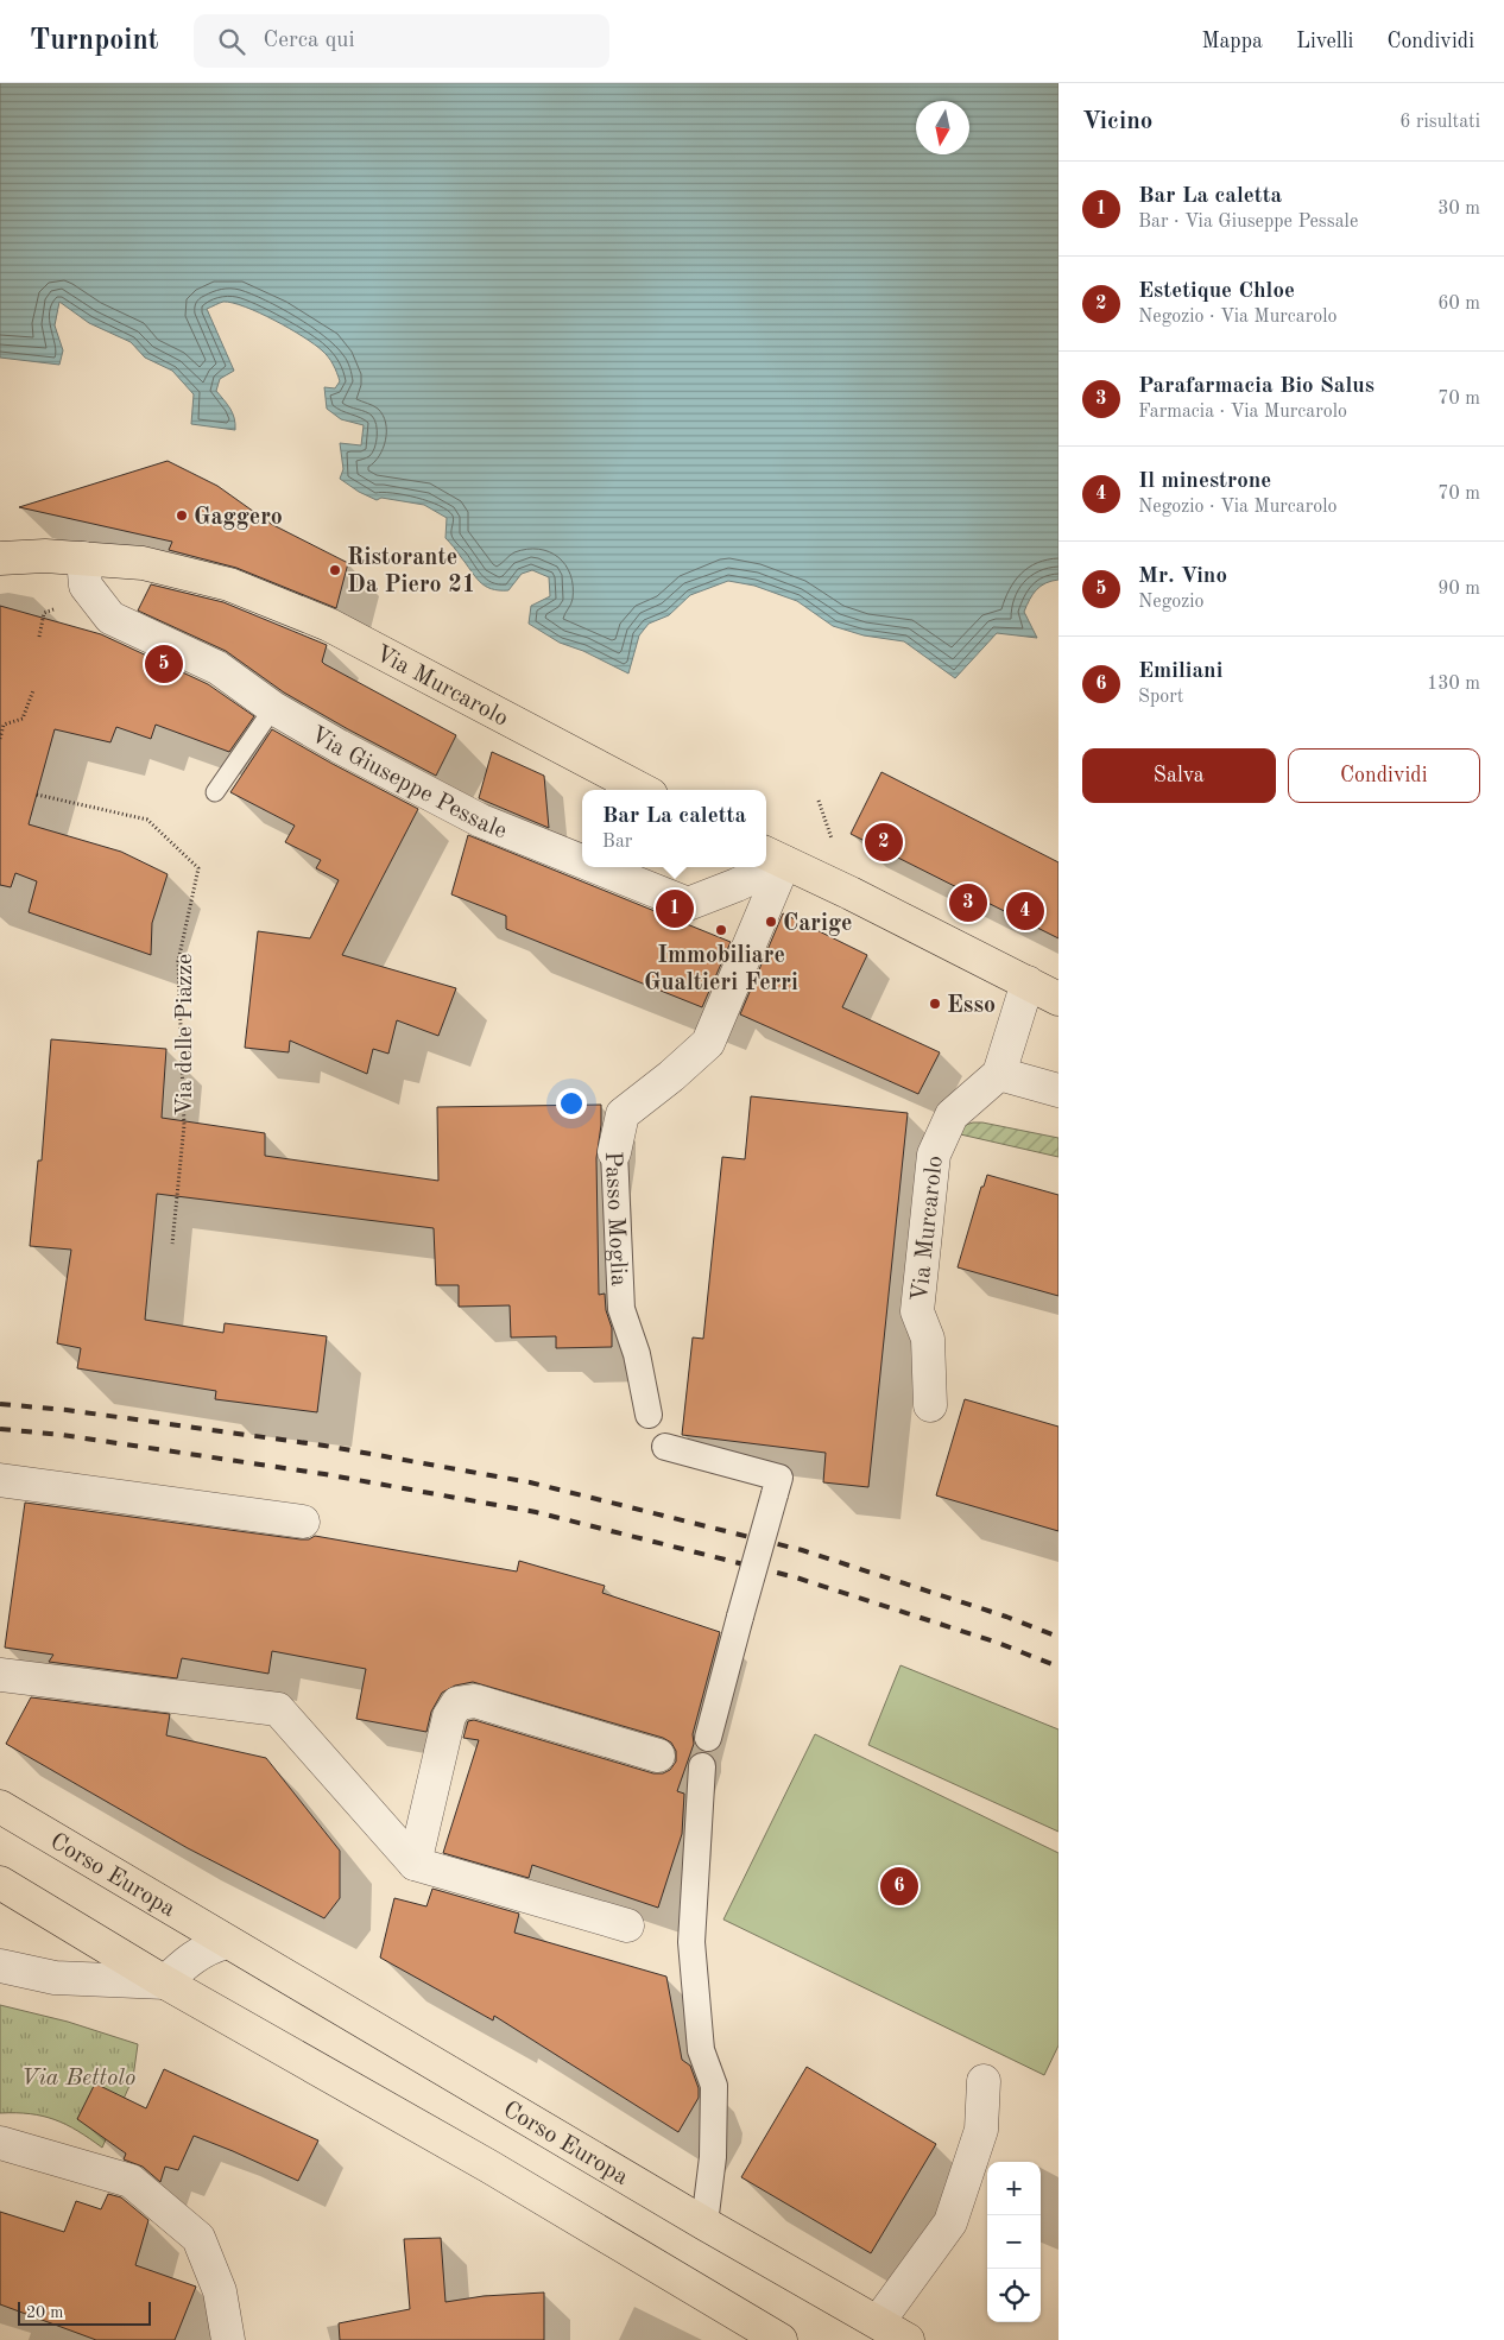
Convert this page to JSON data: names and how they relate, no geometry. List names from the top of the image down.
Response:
{
  "streets": {
    "main road": ["Via Murcarolo", "Corso Europa"],
    "street": ["Via Giuseppe Pessale", "Passo Moglia"],
    "path": ["Via delle Piazze"]
  },
  "crossings": [
    ["Via Murcarolo", "Via Giuseppe Pessale"]
  ],
  "parks": ["Via Bettolo"],
  "places": [
    "Gaggero",
    "Ristorante Da Piero 21",
    "Carige",
    "Immobiliare Gualtieri Ferri",
    "Esso"
  ],
  "scale_bar": "20 m",
  "north": "bottom",
  "page": {
    "header": "Turnpoint",
    "search": "Cerca qui",
    "nav": ["Mappa", "Livelli", "Condividi"],
    "heading": ["Vicino", "6 risultati"],
    "list": [
      {
        "mark": "1",
        "name": "Bar La caletta",
        "note": "Bar · Via Giuseppe Pessale",
        "value": "30 m"
      },
      {
        "mark": "2",
        "name": "Estetique Chloe",
        "note": "Negozio · Via Murcarolo",
        "value": "60 m"
      },
      {
        "mark": "3",
        "name": "Parafarmacia Bio Salus",
        "note": "Farmacia · Via Murcarolo",
        "value": "70 m"
      },
      {
        "mark": "4",
        "name": "Il minestrone",
        "note": "Negozio · Via Murcarolo",
        "value": "70 m"
      },
      {
        "mark": "5",
        "name": "Mr. Vino",
        "note": "Negozio",
        "value": "90 m"
      },
      {
        "mark": "6",
        "name": "Emiliani",
        "note": "Sport",
        "value": "130 m"
      }
    ],
    "pins": [
      "5",
      "2",
      "3",
      "1",
      "4",
      "6"
    ],
    "buttons": ["Salva", "Condividi"],
    "popup": ["Bar La caletta", "Bar"],
    "map_buttons": ["+", "−"],
    "scale": "20 m"
  }
}
